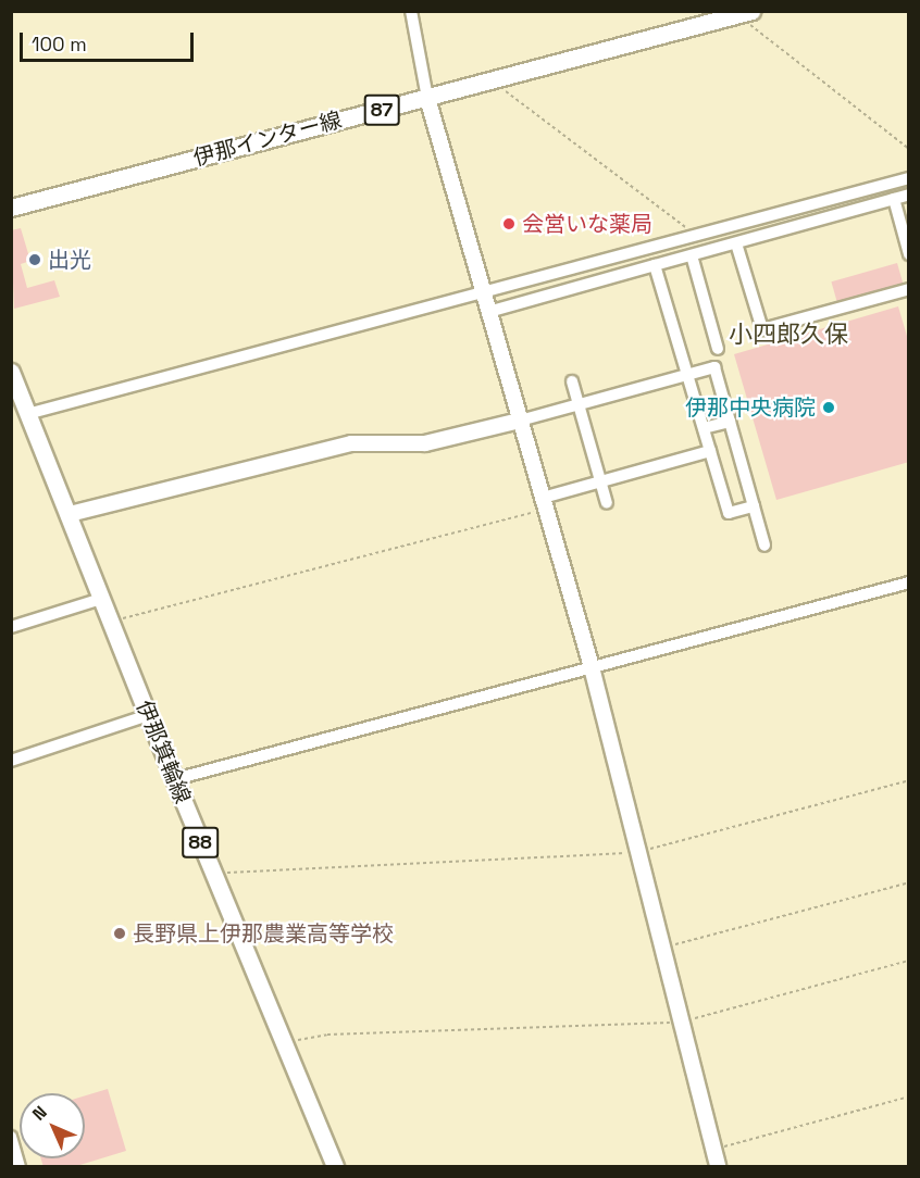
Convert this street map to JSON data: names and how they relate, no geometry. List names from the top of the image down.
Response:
{
  "streets": {
    "main road": [
      "87",
      "伊那インター線",
      "伊那箕輪線",
      "88"
    ]
  },
  "districts": ["小四郎久保"],
  "places": [
    "会営いな薬局",
    "出光",
    "伊那中央病院",
    "長野県上伊那農業高等学校"
  ],
  "scale_bar": "100 m",
  "north": "top left"
}
